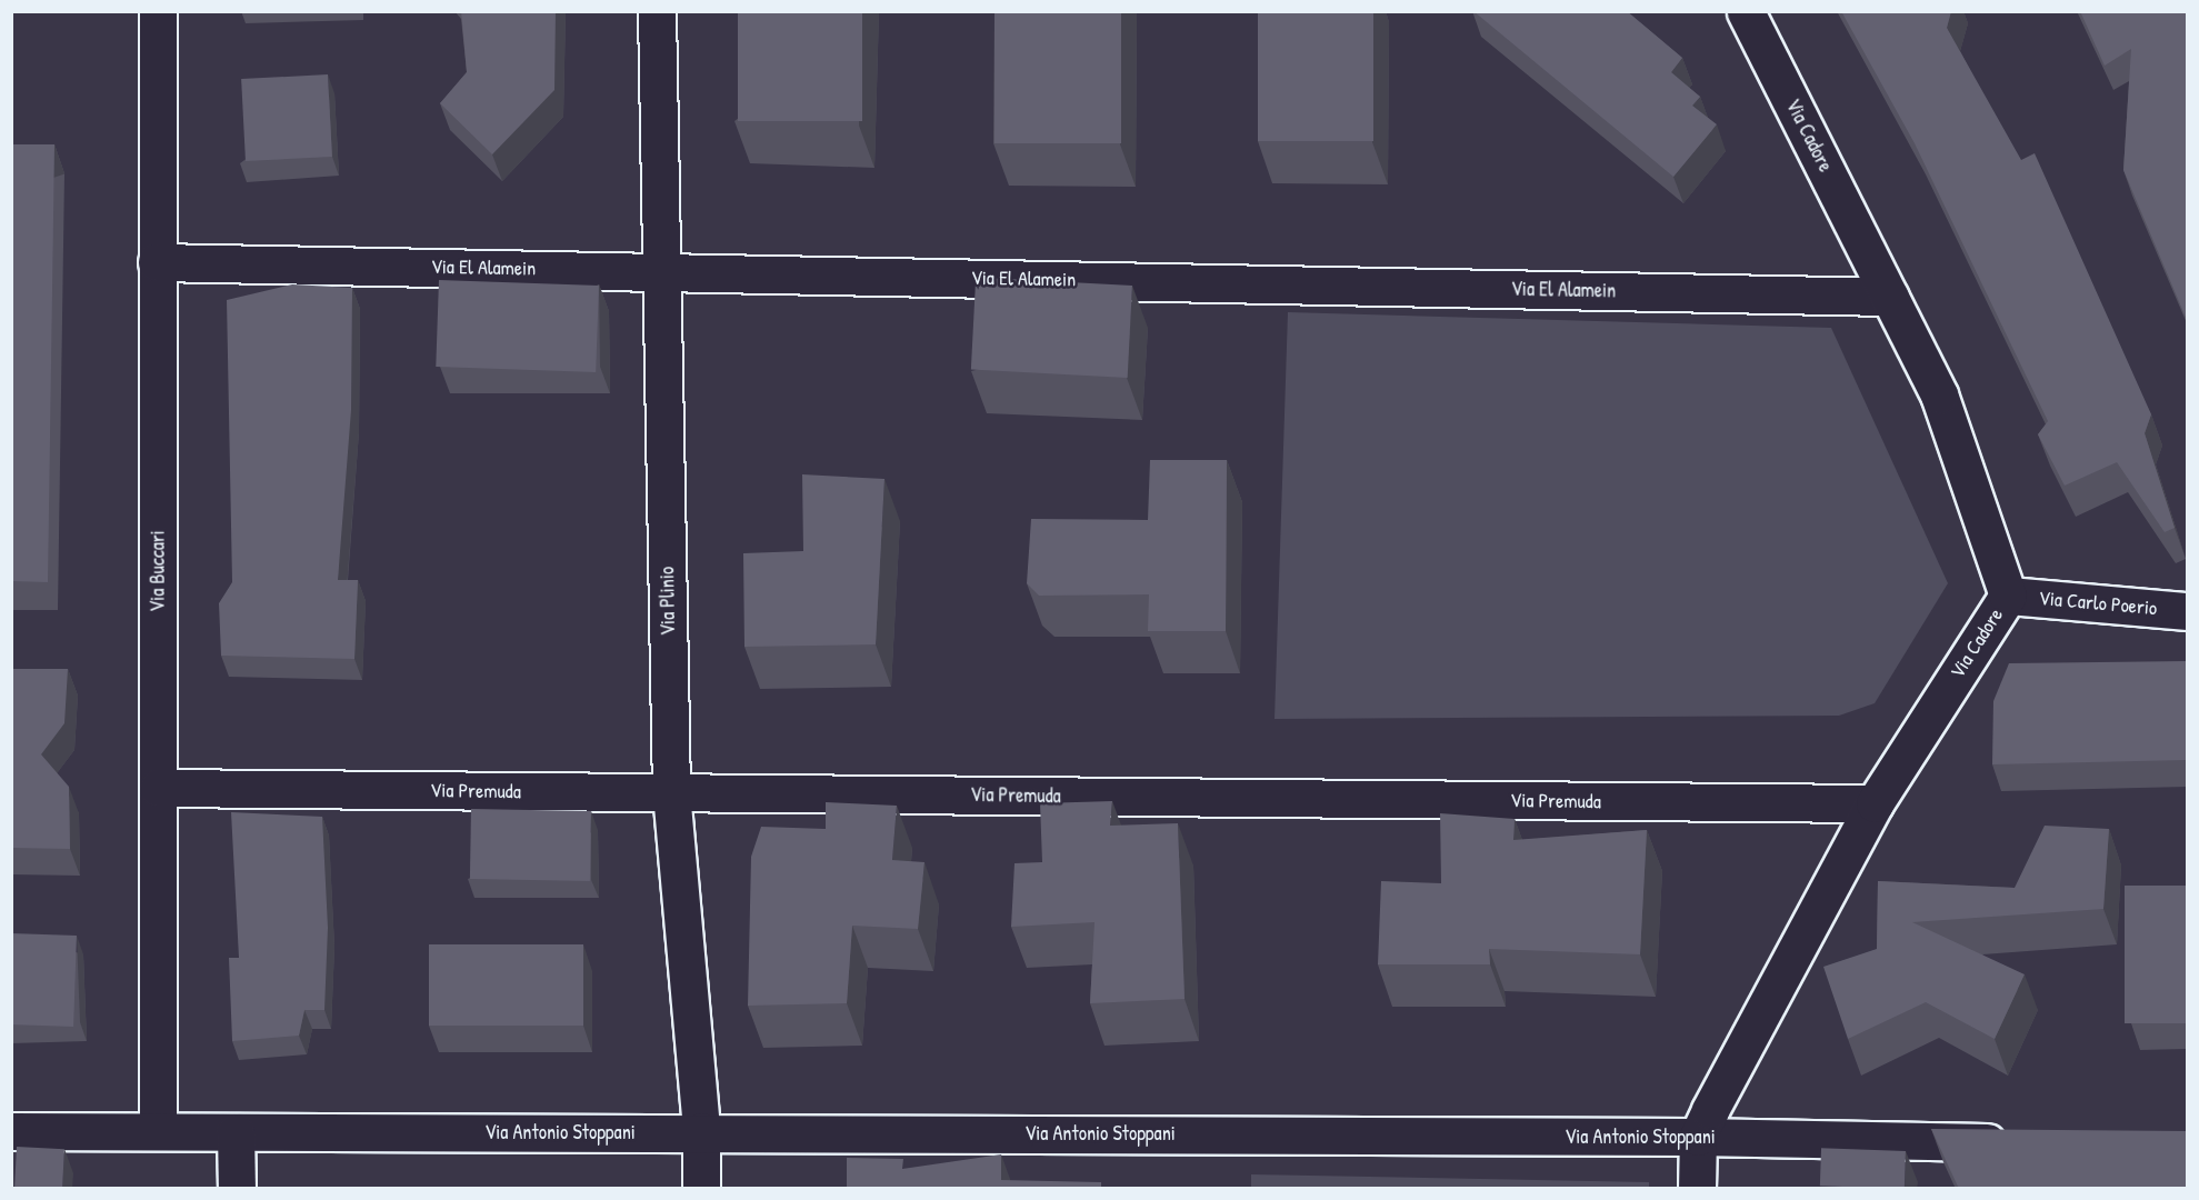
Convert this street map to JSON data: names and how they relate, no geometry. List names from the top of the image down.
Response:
{
  "streets": {
    "street": [
      "Via Cadore",
      "Via El Alamein",
      "Via Buccari",
      "Via Plinio",
      "Via Carlo Poerio",
      "Via Premuda",
      "Via Antonio Stoppani"
    ]
  },
  "crossings": [
    ["Via Cadore", "Via El Alamein"],
    ["Via Cadore", "Via Carlo Poerio"],
    ["Via Cadore", "Via Premuda"],
    ["Via Cadore", "Via Antonio Stoppani"],
    ["Via El Alamein", "Via Buccari"],
    ["Via El Alamein", "Via Plinio"],
    ["Via Buccari", "Via Premuda"],
    ["Via Buccari", "Via Antonio Stoppani"],
    ["Via Plinio", "Via Premuda"],
    ["Via Plinio", "Via Antonio Stoppani"]
  ]
}
